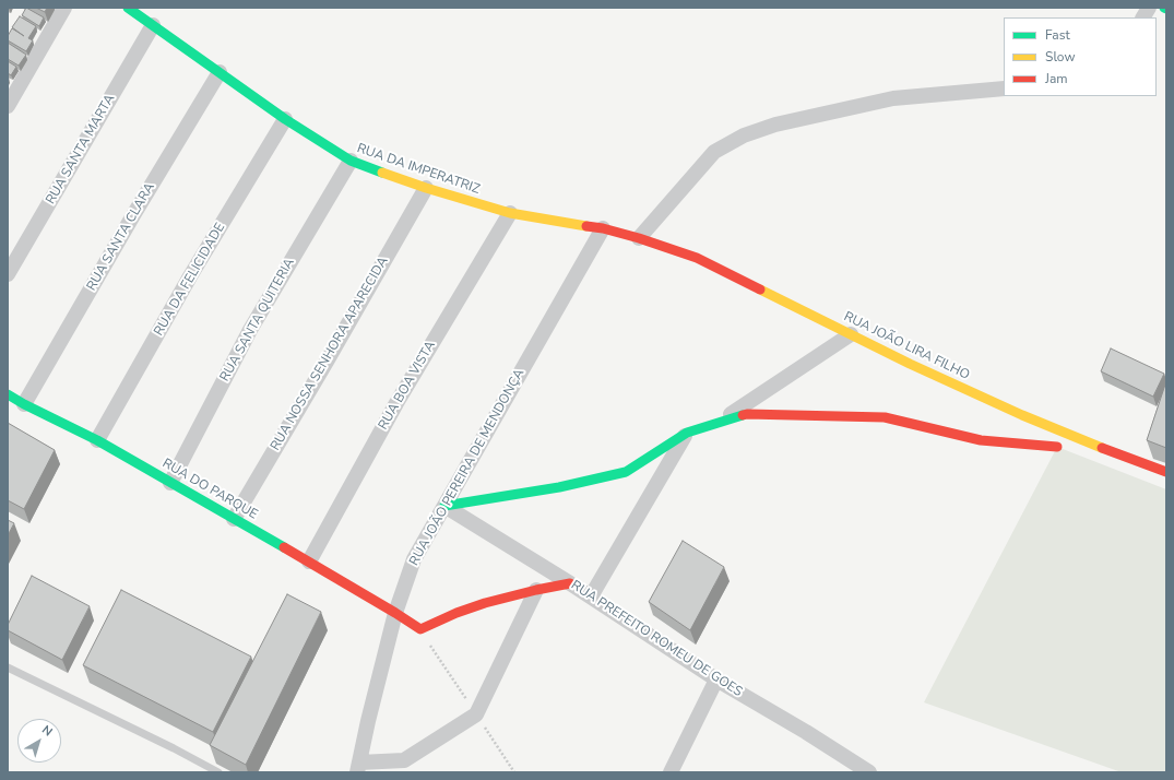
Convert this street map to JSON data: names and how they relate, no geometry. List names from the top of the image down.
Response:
{
  "streets": {
    "street": [
      "RUA SANTA MARTA",
      "RUA DA IMPERATRIZ",
      "RUA SANTA CLARA",
      "RUA DA FELICIDADE",
      "RUA SANTA QUITERIA",
      "RUA JOÃO LIRA FILHO",
      "RUA NOSSA SENHORA APARECIDA",
      "RUA BOA VISTA",
      "RUA JOÃO PEREIRA DE MENDONÇA",
      "RUA DO PARQUE",
      "RUA PREFEITO ROMEU DE GOES"
    ]
  },
  "crossings": [
    ["RUA SANTA MARTA", "RUA DA IMPERATRIZ"],
    ["RUA DA IMPERATRIZ", "RUA SANTA CLARA"],
    ["RUA DA IMPERATRIZ", "RUA DA FELICIDADE"],
    ["RUA DA IMPERATRIZ", "RUA SANTA QUITERIA"],
    ["RUA DA IMPERATRIZ", "RUA JOÃO LIRA FILHO"],
    ["RUA DA IMPERATRIZ", "RUA NOSSA SENHORA APARECIDA"],
    ["RUA DA IMPERATRIZ", "RUA BOA VISTA"],
    ["RUA DA IMPERATRIZ", "RUA JOÃO PEREIRA DE MENDONÇA"],
    ["RUA SANTA CLARA", "RUA DO PARQUE"],
    ["RUA DA FELICIDADE", "RUA DO PARQUE"],
    ["RUA SANTA QUITERIA", "RUA DO PARQUE"],
    ["RUA NOSSA SENHORA APARECIDA", "RUA DO PARQUE"],
    ["RUA BOA VISTA", "RUA DO PARQUE"],
    ["RUA JOÃO PEREIRA DE MENDONÇA", "RUA DO PARQUE"],
    ["RUA JOÃO PEREIRA DE MENDONÇA", "RUA PREFEITO ROMEU DE GOES"]
  ],
  "legend": ["Fast", "Slow", "Jam"],
  "north": "top right"
}
